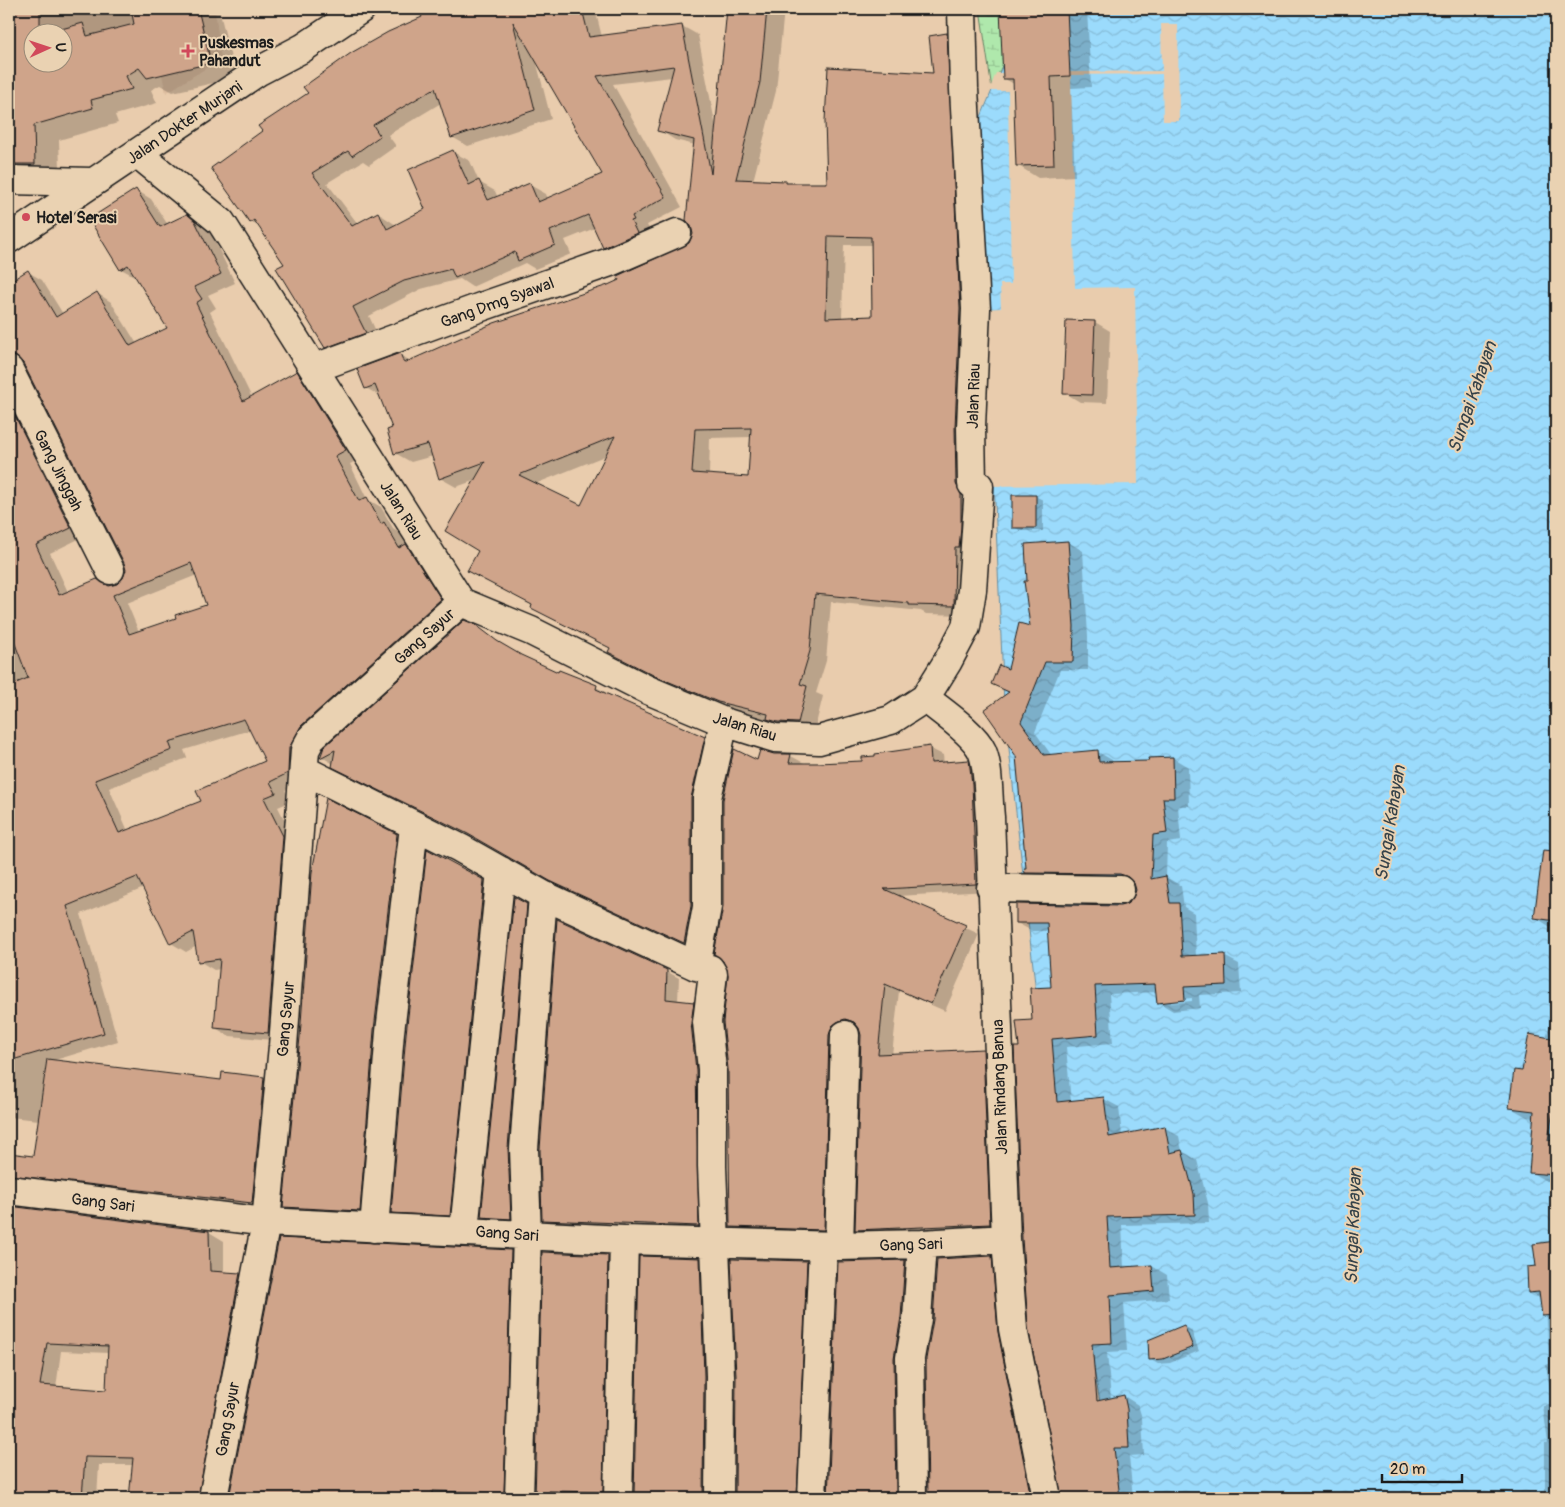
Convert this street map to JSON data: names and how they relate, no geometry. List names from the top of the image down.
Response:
{
  "streets": {
    "street": [
      "Jalan Dokter Murjani",
      "Gang Dmg Syawal",
      "Jalan Riau",
      "Gang Jinggah",
      "Gang Sayur",
      "Jalan Rindang Banua",
      "Gang Sari"
    ]
  },
  "crossings": [
    ["Jalan Dokter Murjani", "Jalan Riau"],
    ["Gang Dmg Syawal", "Jalan Riau"],
    ["Jalan Riau", "Gang Sayur"],
    ["Jalan Riau", "Jalan Rindang Banua"],
    ["Gang Sayur", "Gang Sari"],
    ["Jalan Rindang Banua", "Gang Sari"]
  ],
  "water": ["Sungai Kahayan"],
  "places": {
    "health": ["Puskesmas Pahandut"],
    "other": ["Hotel Serasi"]
  },
  "scale_bar": "20 m",
  "north": "right"
}
